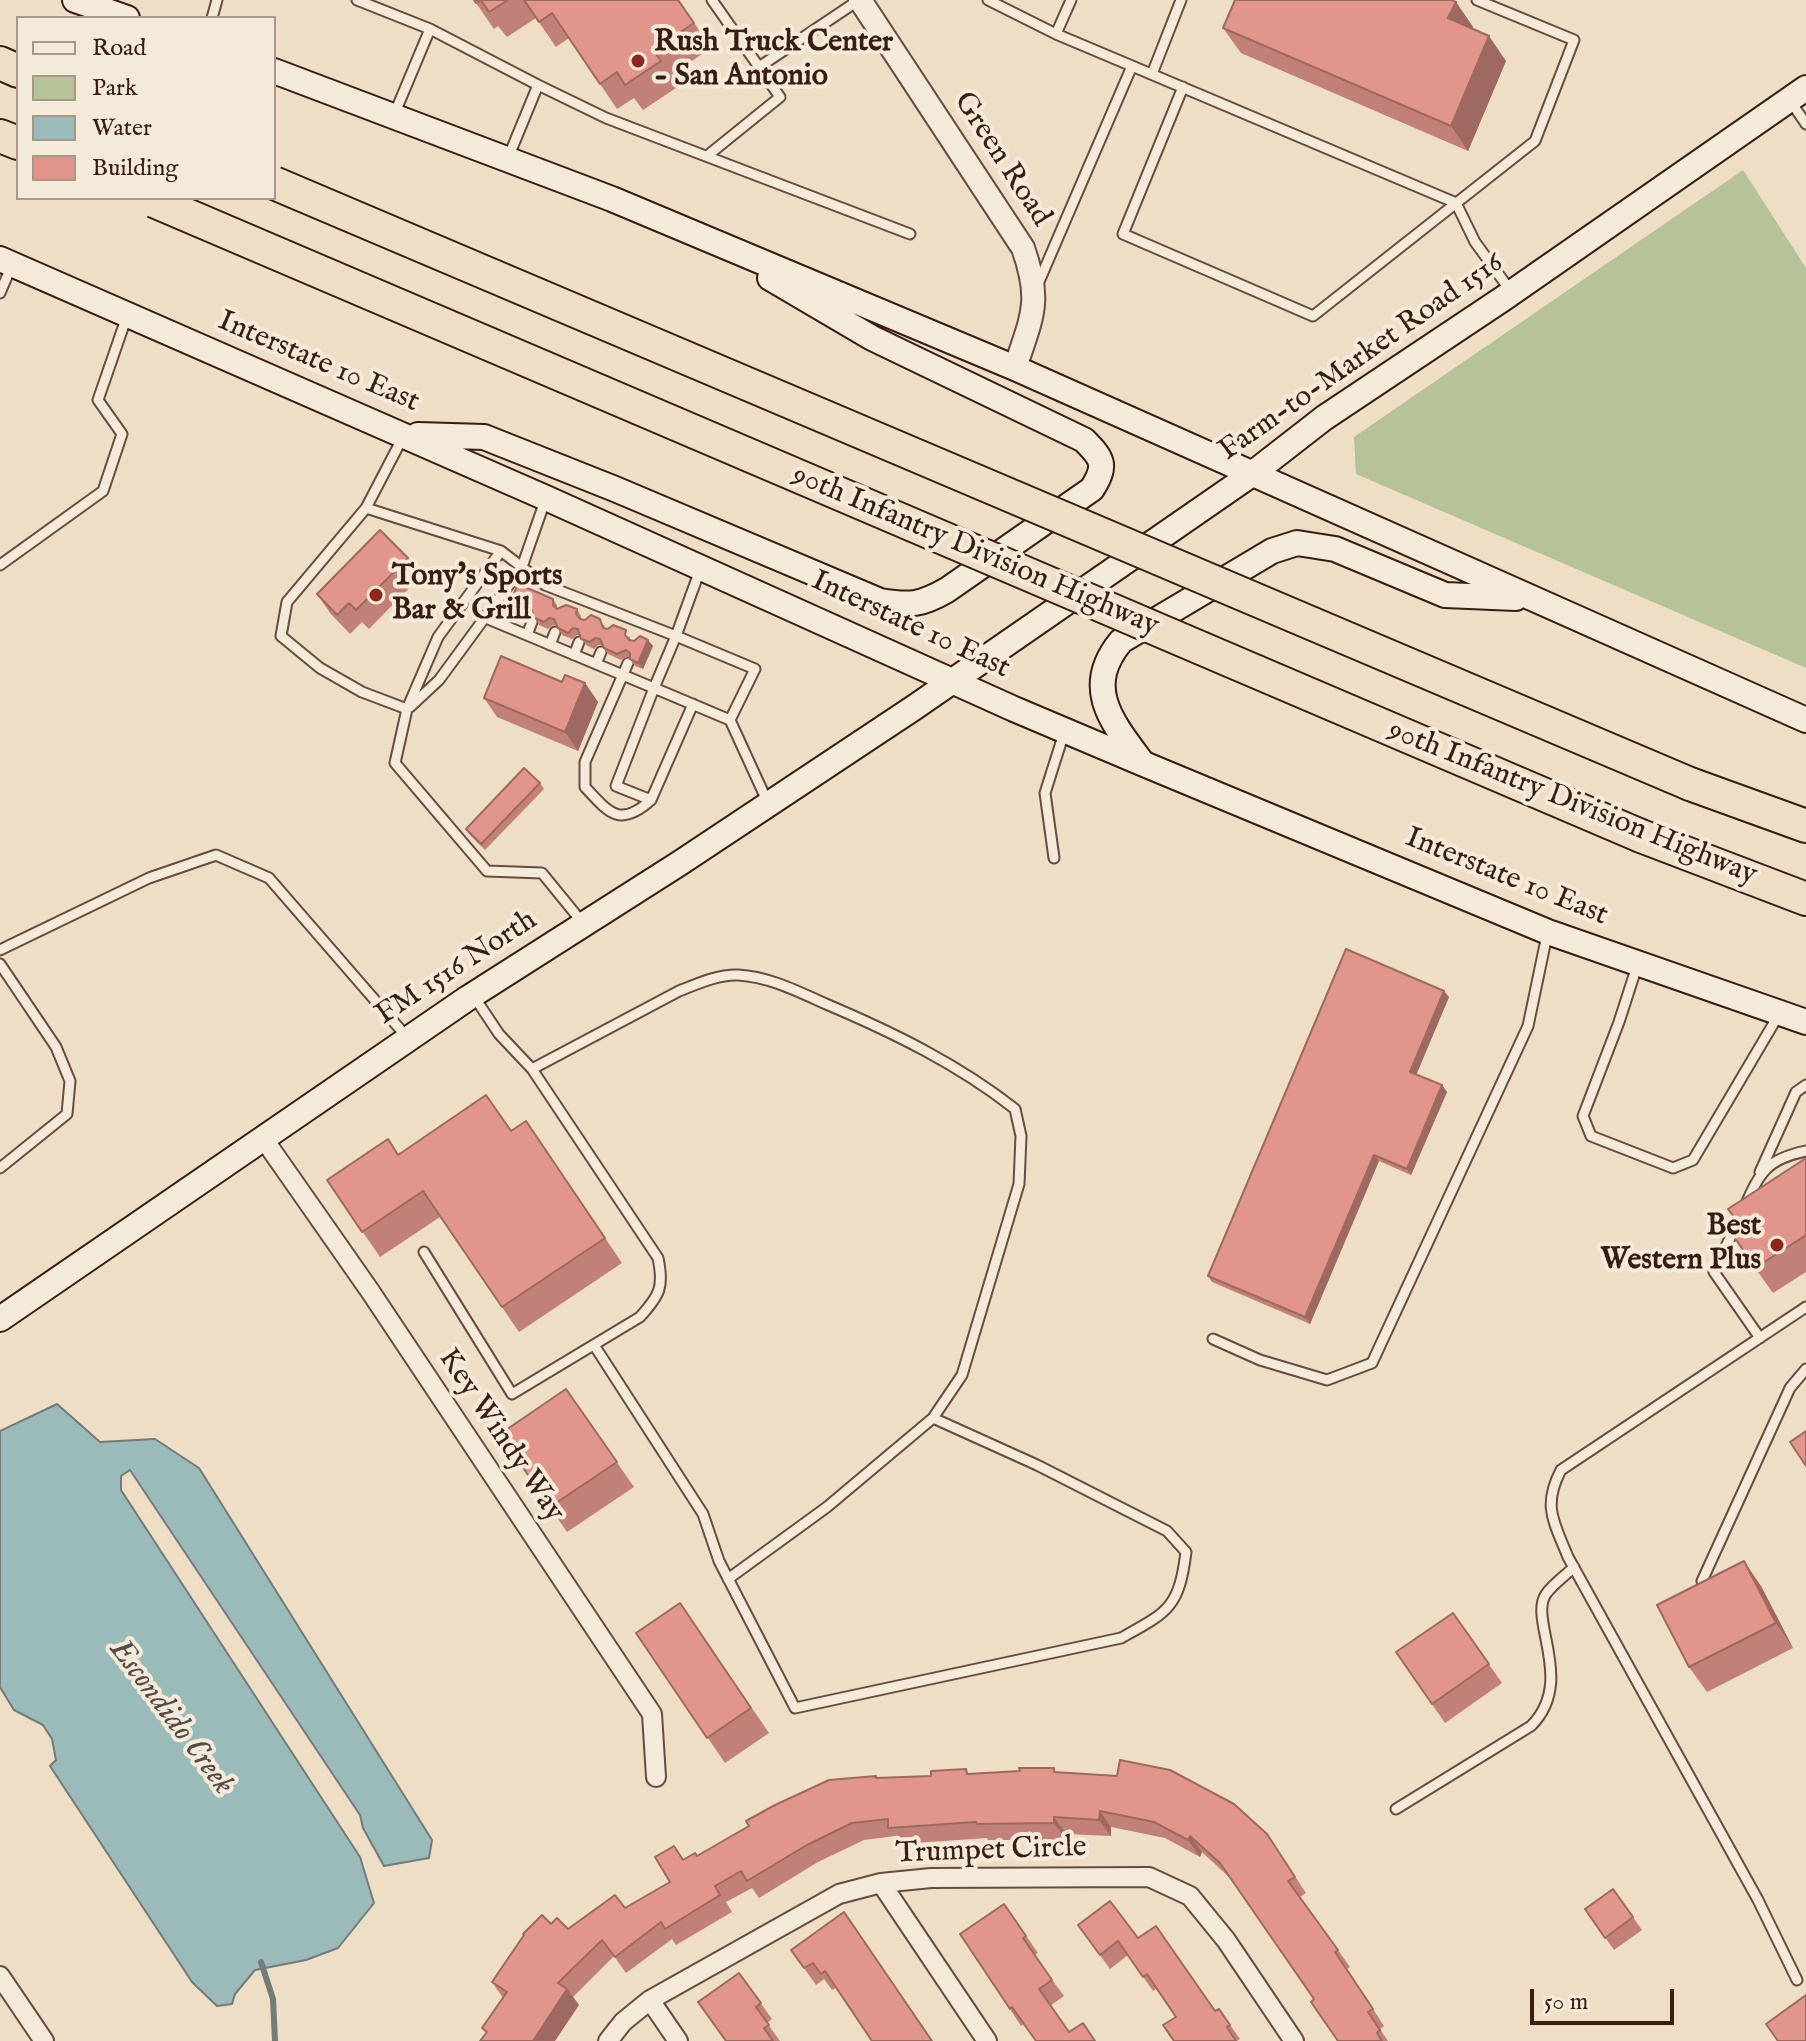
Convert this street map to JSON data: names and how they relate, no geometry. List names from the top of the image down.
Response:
{
  "streets": {
    "highway": ["90th Infantry Division Highway"],
    "main road": ["Farm-to-Market Road 1516", "Interstate 10 East", "FM 1516 North"],
    "street": ["Green Road", "Key Windy Way", "Trumpet Circle"]
  },
  "crossings": [
    ["Farm-to-Market Road 1516", "Interstate 10 East"],
    ["Farm-to-Market Road 1516", "FM 1516 North"],
    ["Interstate 10 East", "FM 1516 North"],
    ["FM 1516 North", "Key Windy Way"]
  ],
  "water": ["Escondido Creek"],
  "places": ["Rush Truck Center - San Antonio", "Tony's Sports Bar & Grill", "Best Western Plus"],
  "legend": [
    "Road",
    "Park",
    "Water",
    "Building"
  ],
  "scale_bar": "50 m"
}
